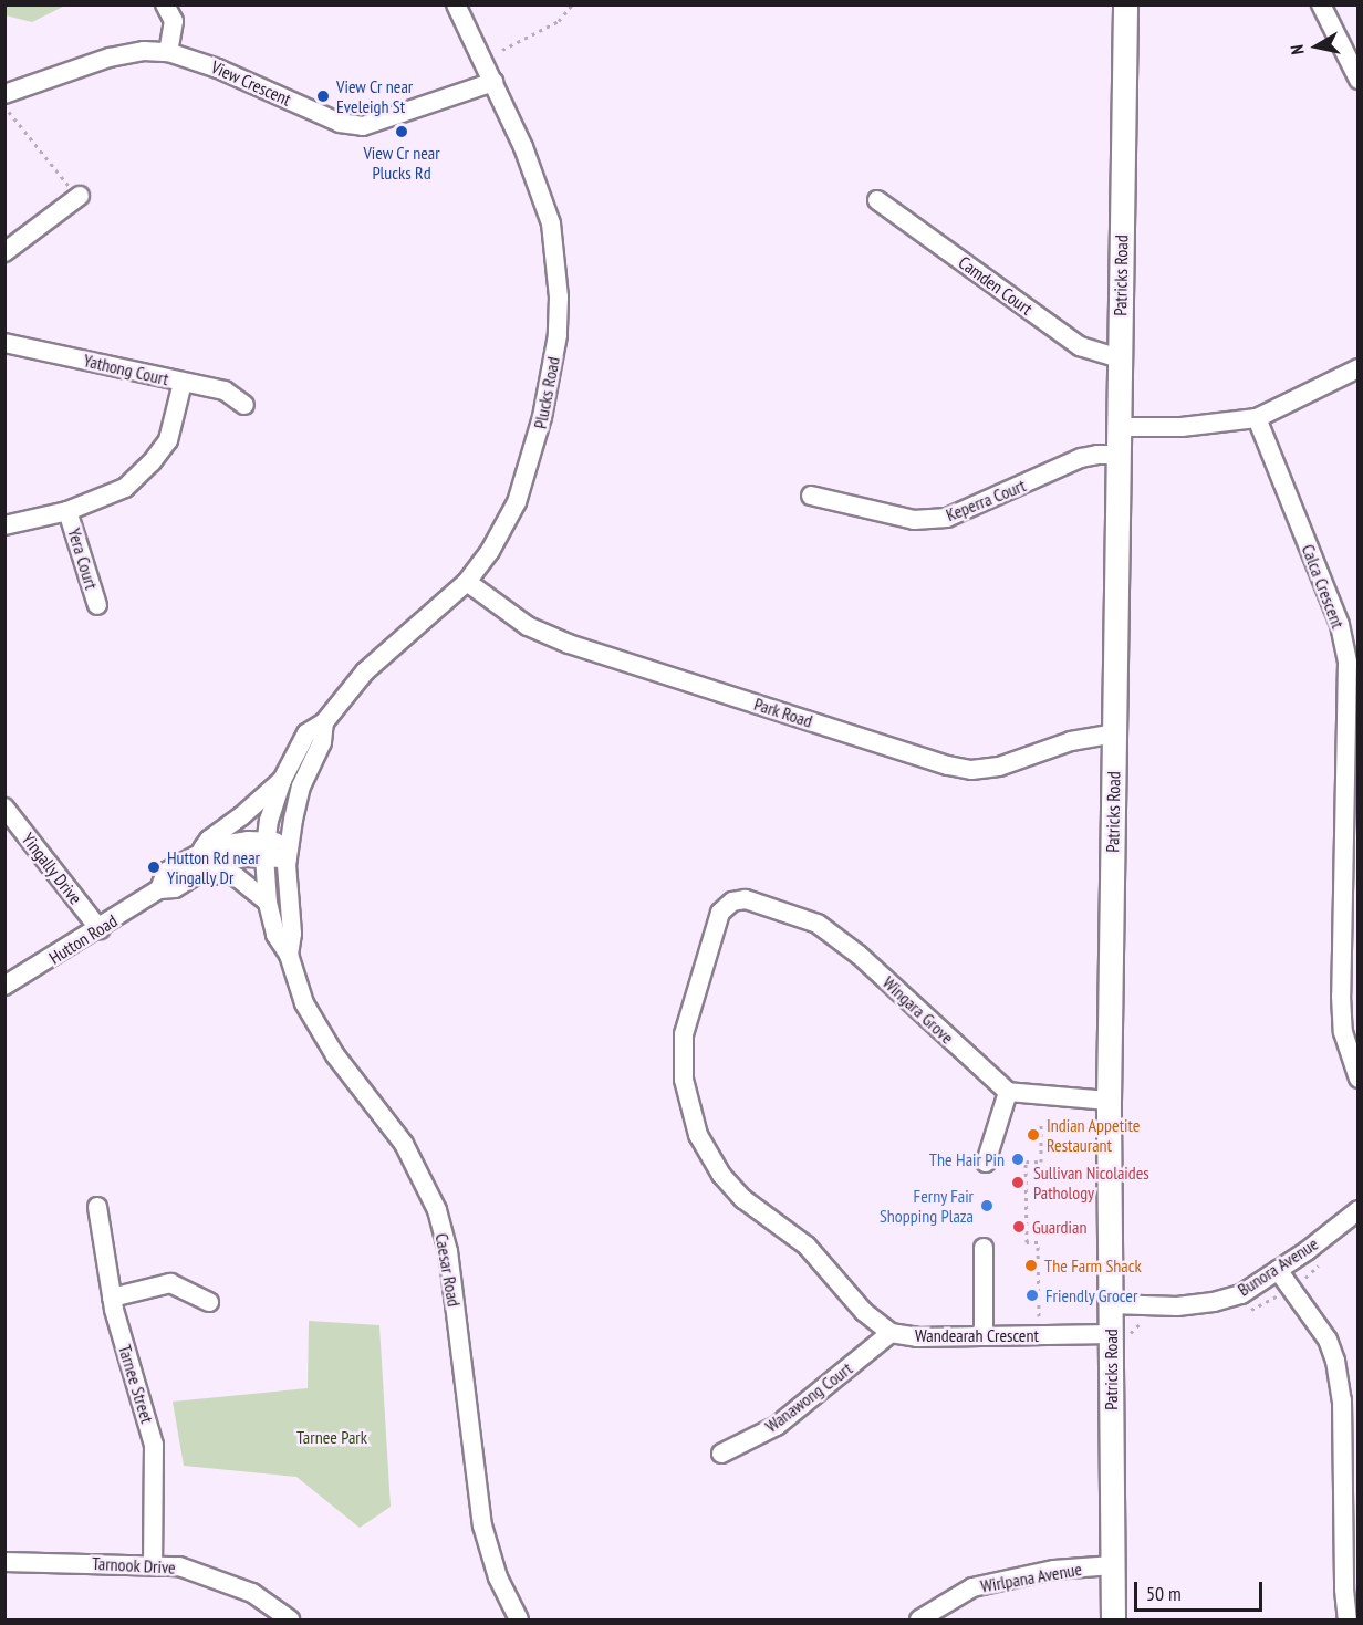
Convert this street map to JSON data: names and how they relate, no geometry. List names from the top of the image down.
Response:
{
  "streets": {
    "main road": ["Patricks Road"],
    "street": [
      "View Crescent",
      "Camden Court",
      "Yathong Court",
      "Plucks Road",
      "Keperra Court",
      "Yera Court",
      "Calca Crescent",
      "Park Road",
      "Yingally Drive",
      "Hutton Road",
      "Wingara Grove",
      "Bunora Avenue",
      "Caesar Road",
      "Wandearah Crescent",
      "Tarnee Street",
      "Wanawong Court",
      "Tarnook Drive",
      "Wirlpana Avenue"
    ]
  },
  "crossings": [
    ["View Crescent", "Plucks Road"],
    ["Patricks Road", "Camden Court"],
    ["Patricks Road", "Keperra Court"],
    ["Patricks Road", "Park Road"],
    ["Patricks Road", "Bunora Avenue"],
    ["Patricks Road", "Wandearah Crescent"],
    ["Patricks Road", "Wirlpana Avenue"],
    ["Plucks Road", "Park Road"],
    ["Plucks Road", "Hutton Road"],
    ["Plucks Road", "Caesar Road"],
    ["Yingally Drive", "Hutton Road"],
    ["Hutton Road", "Caesar Road"],
    ["Wingara Grove", "Wandearah Crescent"],
    ["Wandearah Crescent", "Wanawong Court"],
    ["Tarnee Street", "Tarnook Drive"]
  ],
  "parks": ["Tarnee Park"],
  "places": [
    "View Cr near Eveleigh St",
    "View Cr near Plucks Rd",
    "Hutton Rd near Yingally Dr",
    "Indian Appetite Restaurant",
    "The Hair Pin",
    "Sullivan Nicolaides Pathology",
    "Ferny Fair Shopping Plaza",
    "Guardian",
    "The Farm Shack",
    "Friendly Grocer"
  ],
  "scale_bar": "50 m",
  "north": "left"
}
